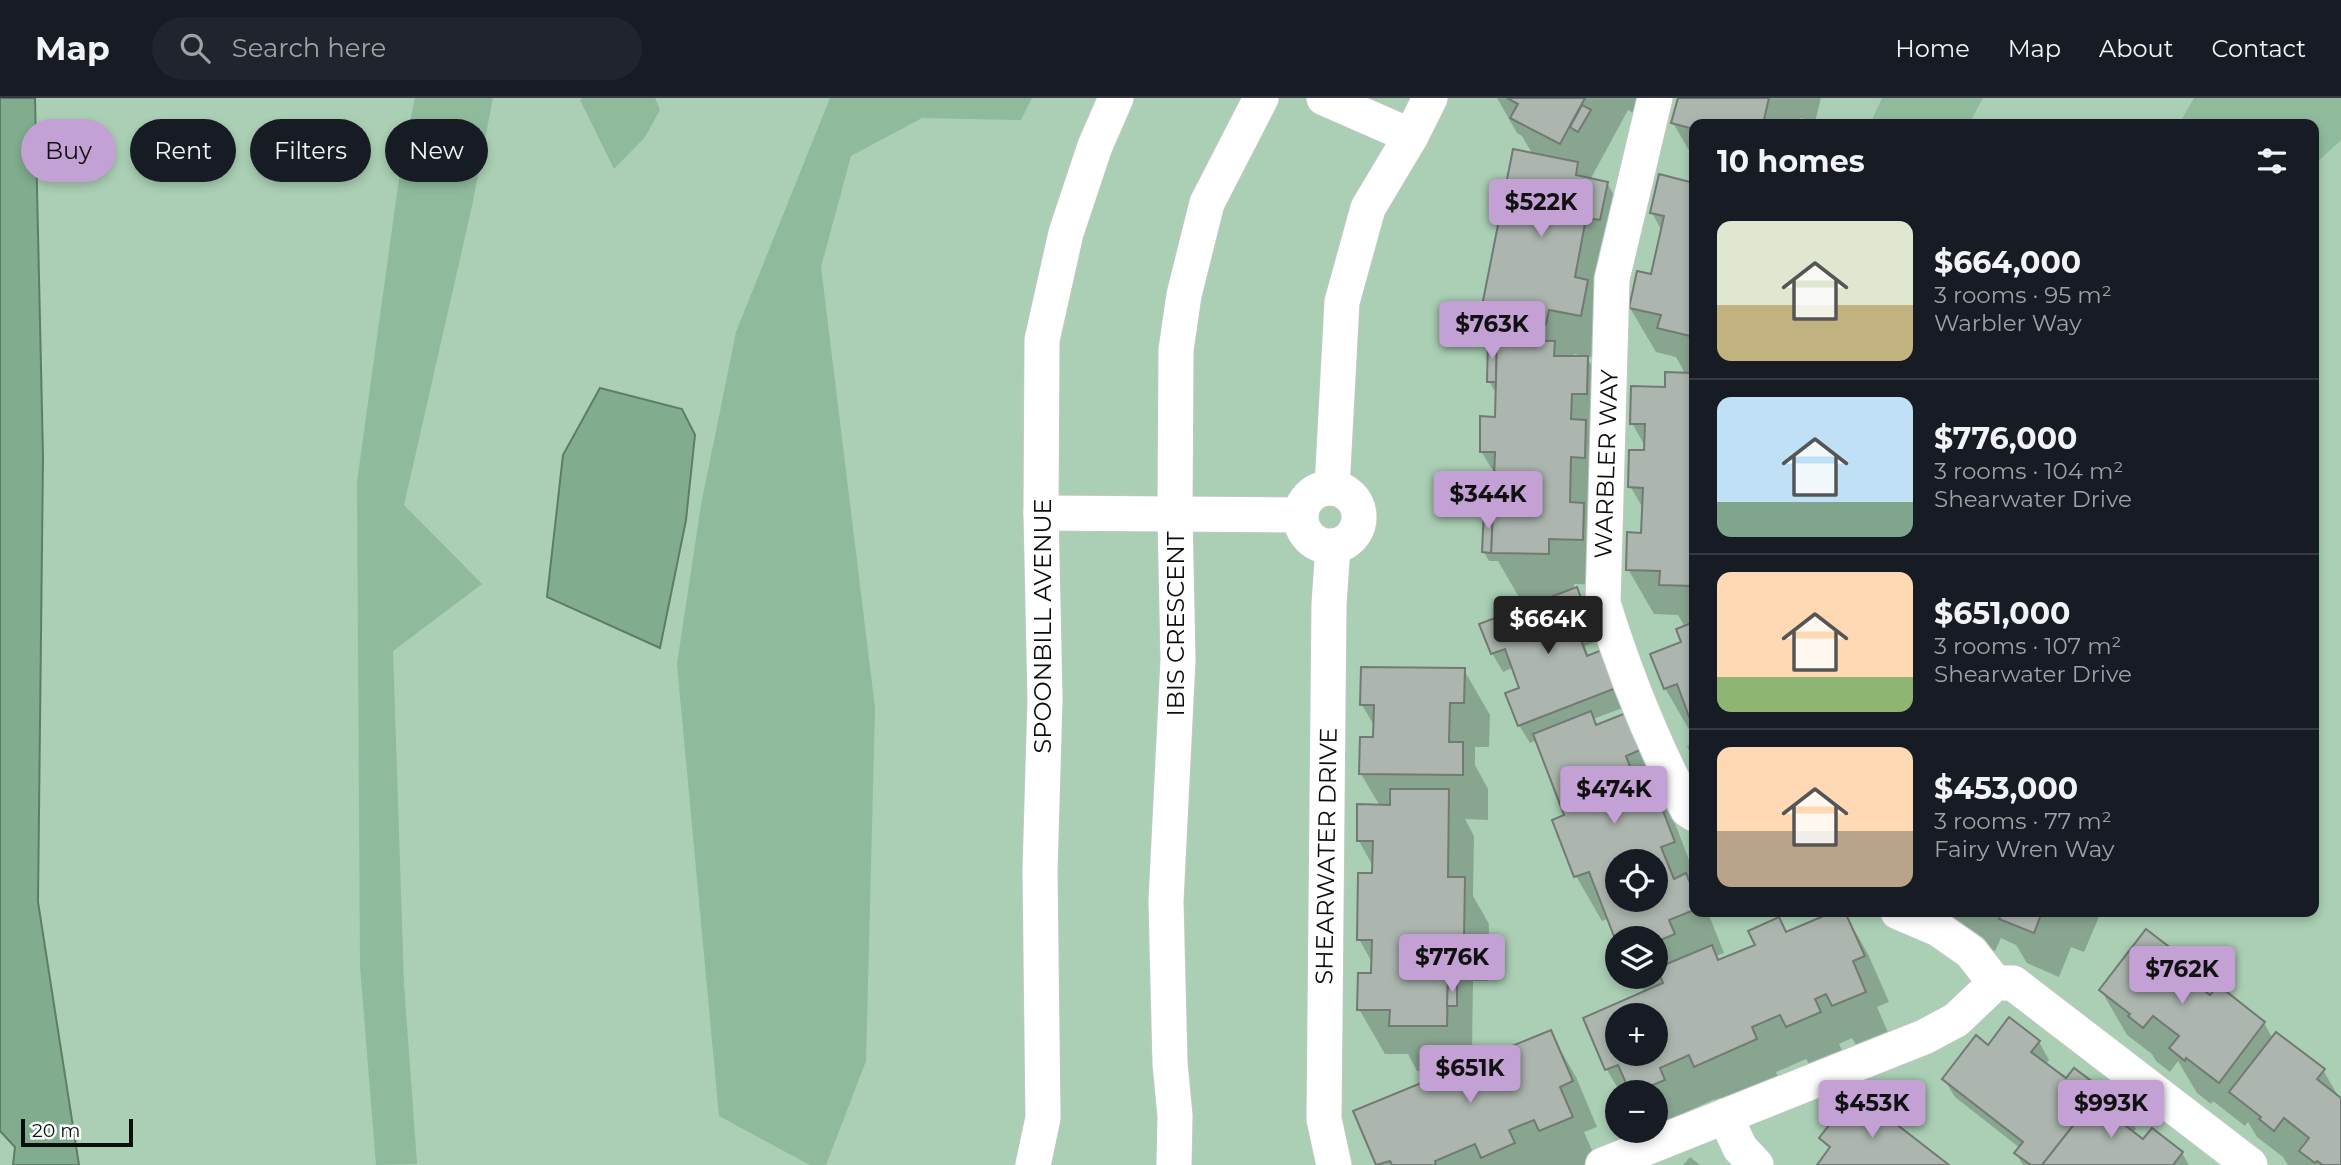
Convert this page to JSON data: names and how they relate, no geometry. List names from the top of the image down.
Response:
{
  "streets": {
    "street": [
      "WARBLER WAY",
      "IBIS CRESCENT",
      "SPOONBILL AVENUE",
      "SHEARWATER DRIVE"
    ]
  },
  "scale_bar": "20 m",
  "page": {
    "header": "Map",
    "search": "Search here",
    "nav": [
      "Home",
      "Map",
      "About",
      "Contact"
    ],
    "chip": [
      "Buy",
      "Rent",
      "Filters",
      "New"
    ],
    "heading": "10 homes",
    "price": [
      "$522K",
      "$763K",
      "$344K",
      "$664K",
      "$474K",
      "$776K",
      "$762K",
      "$651K",
      "$453K",
      "$993K"
    ],
    "list": [
      {
        "name": "$664,000",
        "note": "3 rooms · 95 m² · Warbler Way"
      },
      {
        "name": "$776,000",
        "note": "3 rooms · 104 m² · Shearwater Drive"
      },
      {
        "name": "$651,000",
        "note": "3 rooms · 107 m² · Shearwater Drive"
      },
      {
        "name": "$453,000",
        "note": "3 rooms · 77 m² · Fairy Wren Way"
      }
    ],
    "map_buttons": ["+", "−"],
    "scale": "20 m"
  }
}
